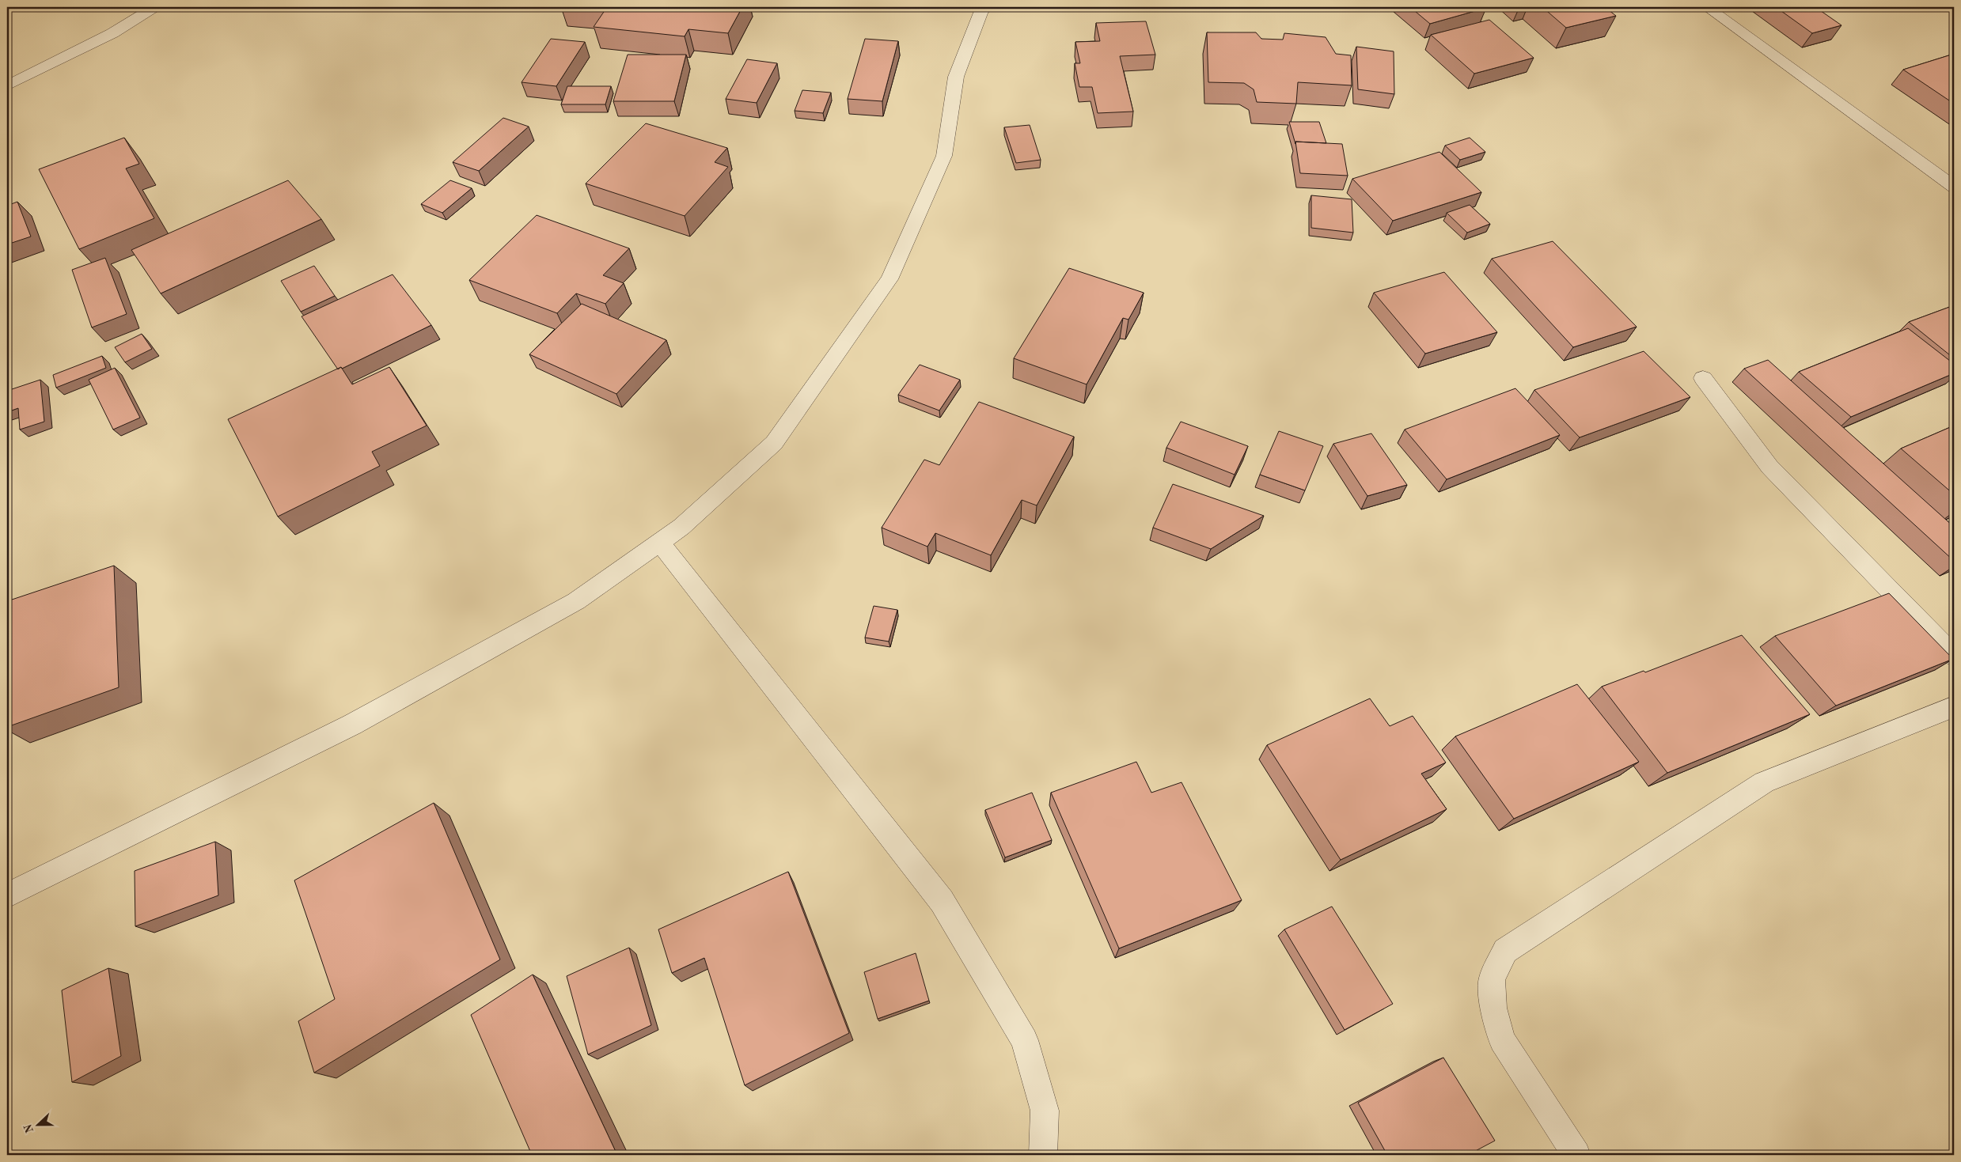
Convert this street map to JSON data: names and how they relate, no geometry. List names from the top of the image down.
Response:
{
  "north": "left"
}
